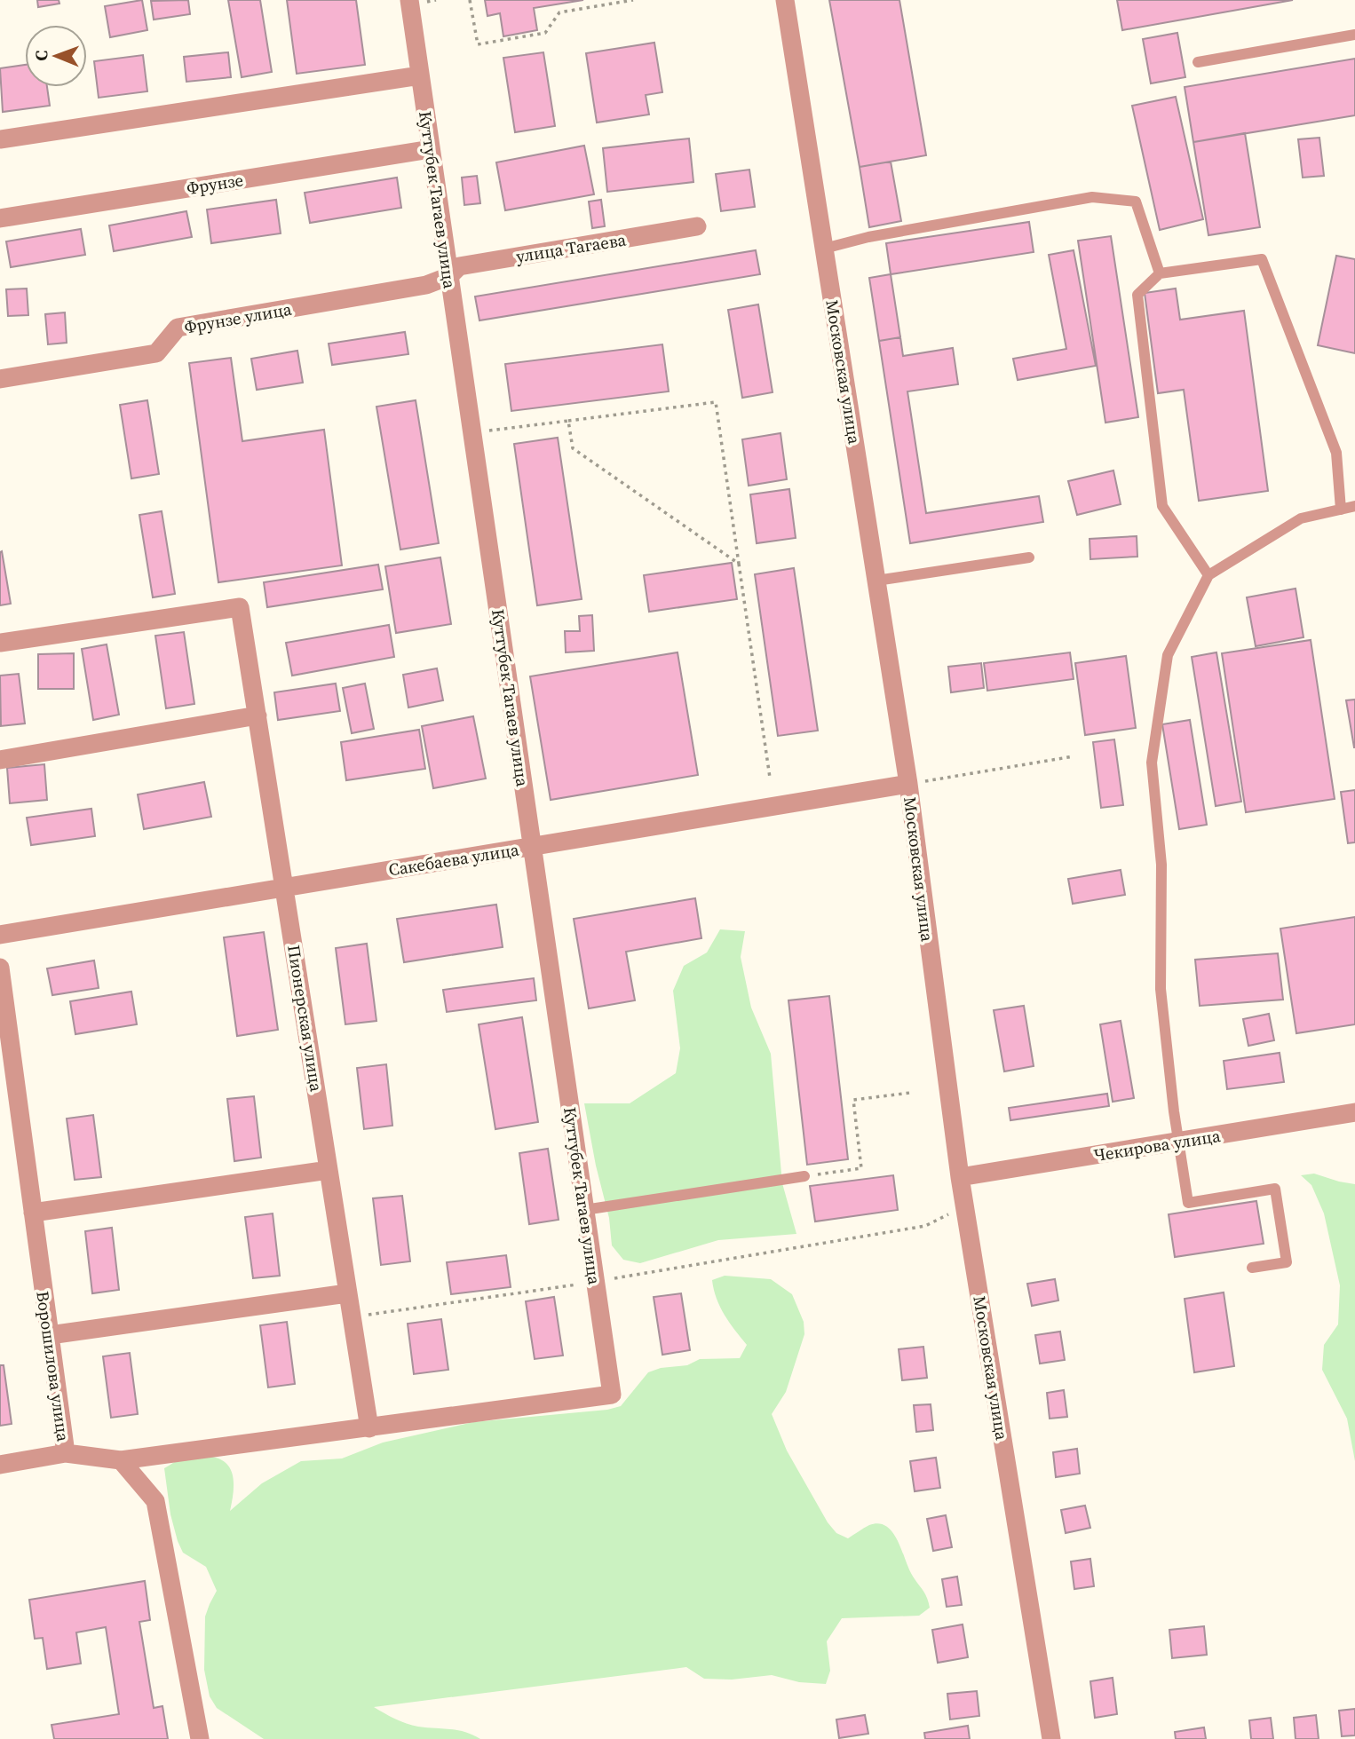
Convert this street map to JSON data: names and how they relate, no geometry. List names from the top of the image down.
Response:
{
  "streets": {
    "street": [
      "Фрунзе",
      "Куттубек Тагаев улица",
      "улица Тагаева",
      "Фрунзе улица",
      "Московская улица",
      "Сакебаева улица",
      "Пионерская улица",
      "Чекирова улица",
      "Ворошилова улица"
    ]
  },
  "crossings": [
    ["Фрунзе", "Куттубек Тагаев улица"],
    ["Куттубек Тагаев улица", "улица Тагаева"],
    ["Куттубек Тагаев улица", "Фрунзе улица"],
    ["Куттубек Тагаев улица", "Сакебаева улица"],
    ["Куттубек Тагаев улица", "Ворошилова улица"],
    ["улица Тагаева", "Фрунзе улица"],
    ["Московская улица", "Сакебаева улица"],
    ["Московская улица", "Чекирова улица"],
    ["Сакебаева улица", "Пионерская улица"],
    ["Пионерская улица", "Ворошилова улица"]
  ],
  "north": "left"
}
